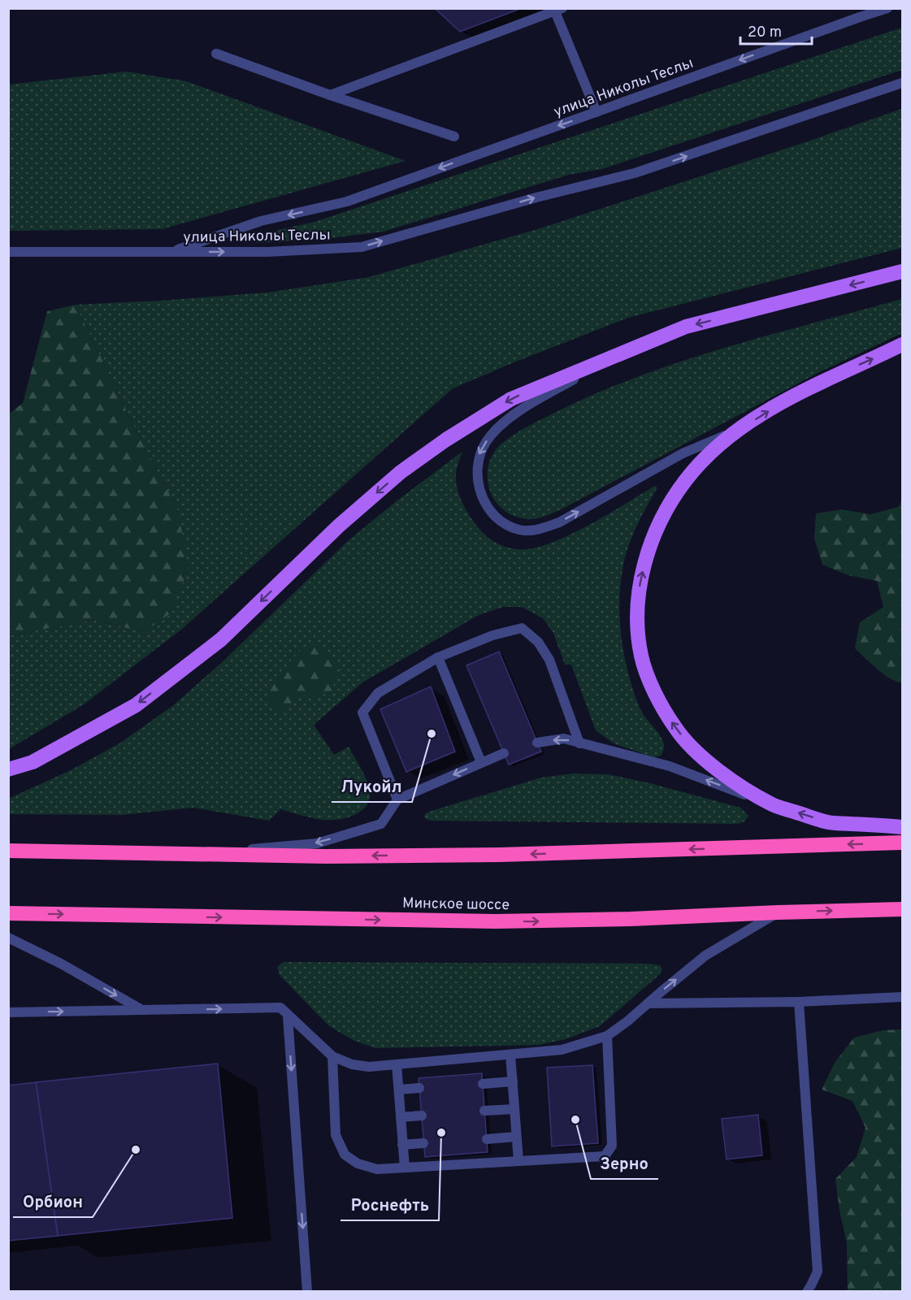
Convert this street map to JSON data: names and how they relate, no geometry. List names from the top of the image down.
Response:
{
  "streets": {
    "highway": ["Минское шоссе"],
    "street": ["улица Николы Теслы"]
  },
  "places": [
    "Лукойл",
    "Зерно",
    "Роснефть",
    "Орбион"
  ],
  "scale_bar": "20 m"
}
